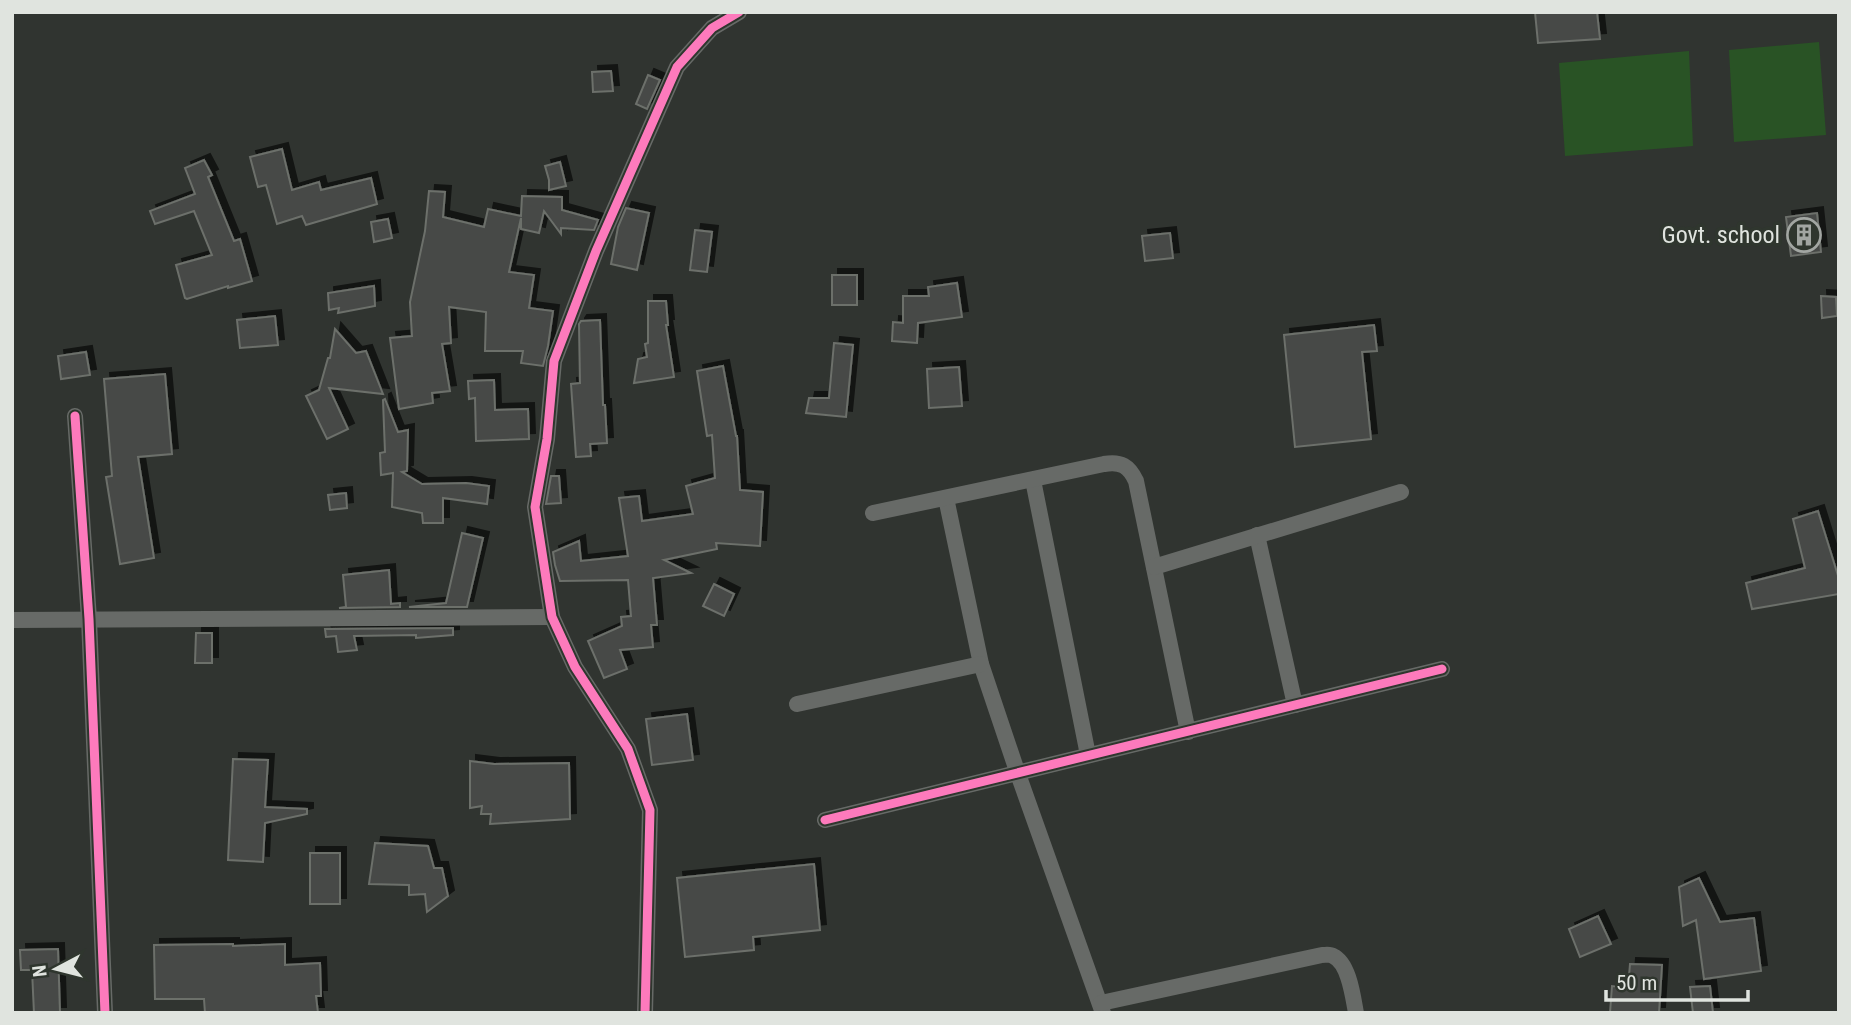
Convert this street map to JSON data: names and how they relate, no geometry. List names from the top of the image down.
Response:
{
  "places": {
    "building": ["Govt. school"]
  },
  "scale_bar": "50 m",
  "north": "left"
}
